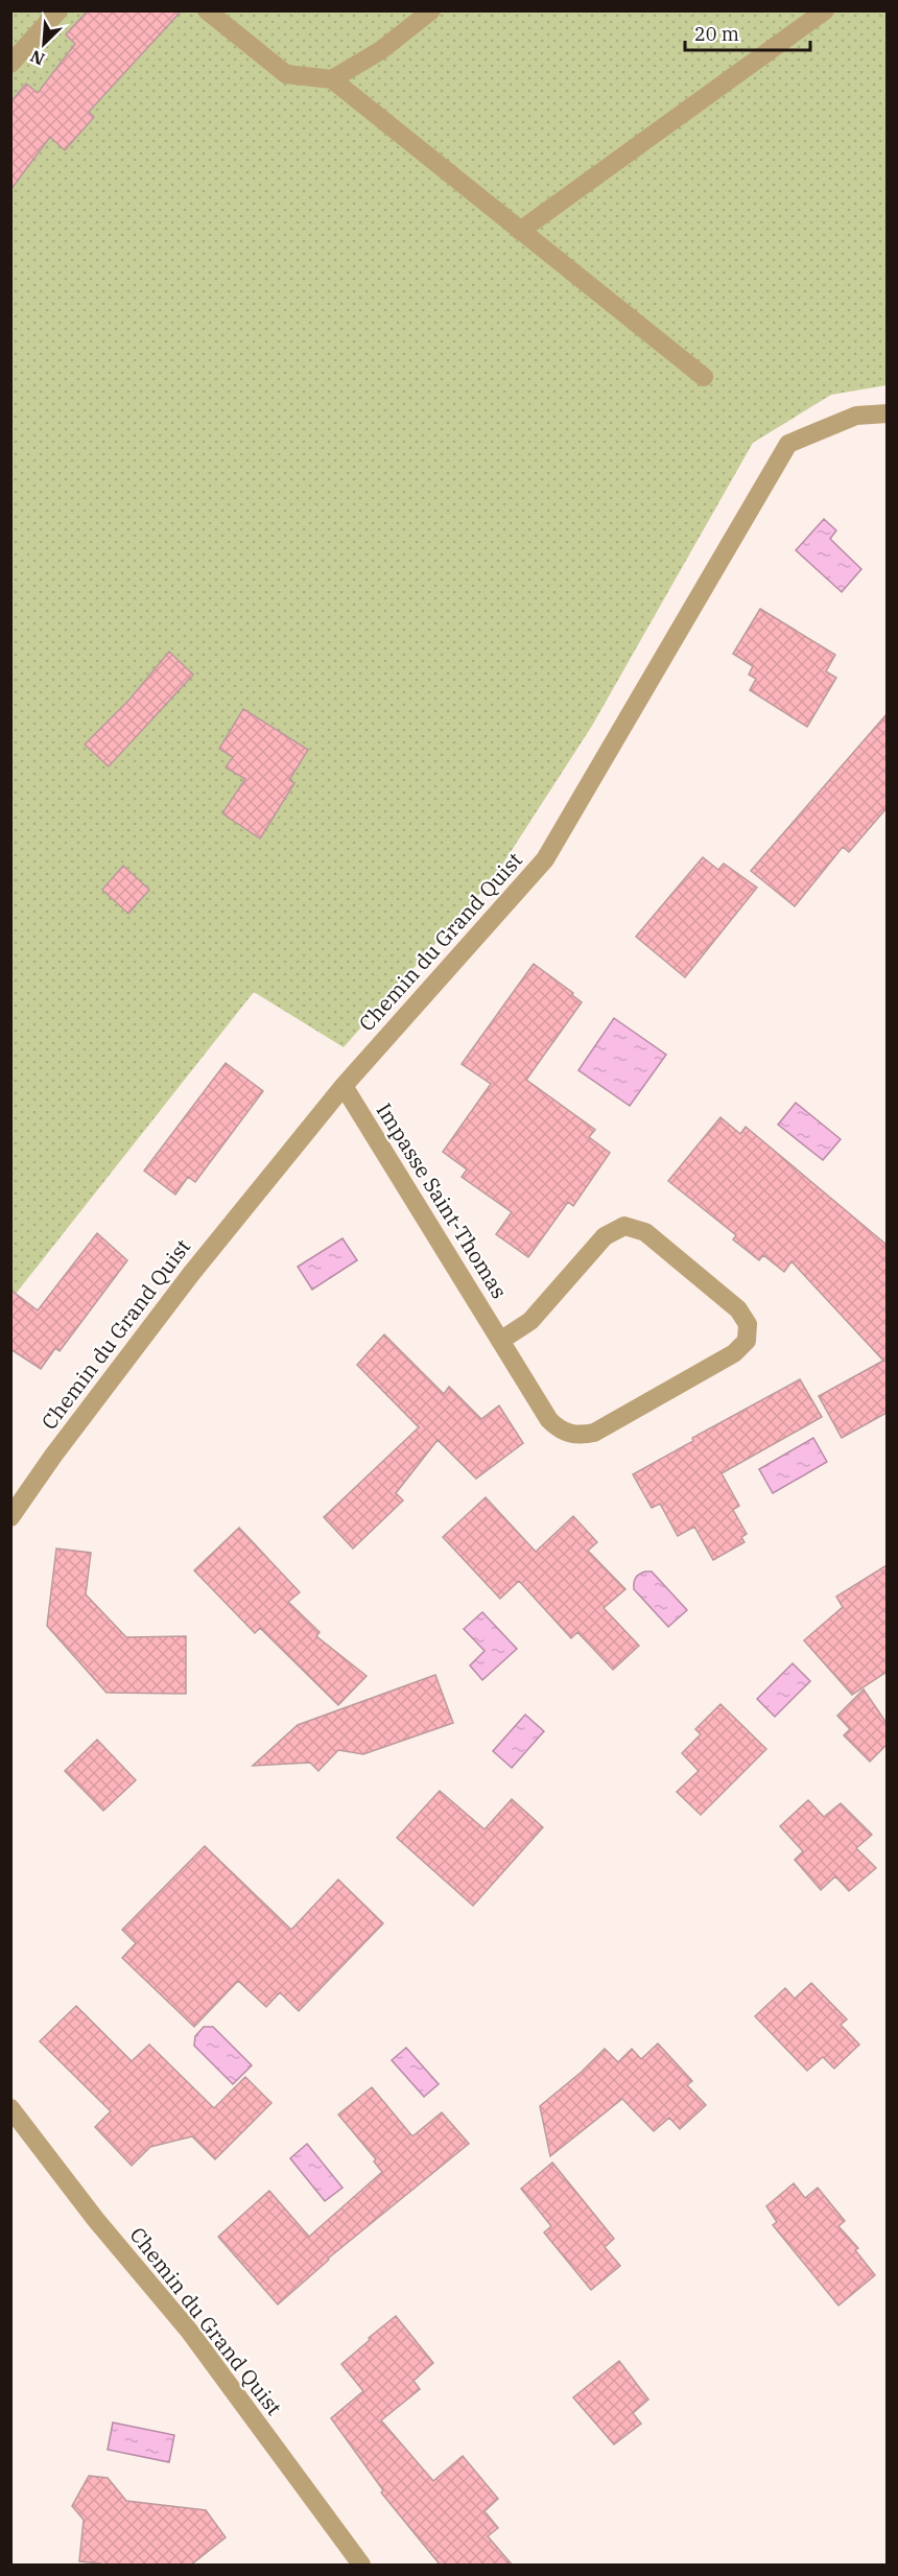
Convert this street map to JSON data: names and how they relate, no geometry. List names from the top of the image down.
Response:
{
  "streets": {
    "street": ["Chemin du Grand Quist", "Impasse Saint-Thomas"]
  },
  "crossings": [
    ["Chemin du Grand Quist", "Impasse Saint-Thomas"]
  ],
  "scale_bar": "20 m",
  "north": "bottom left"
}
